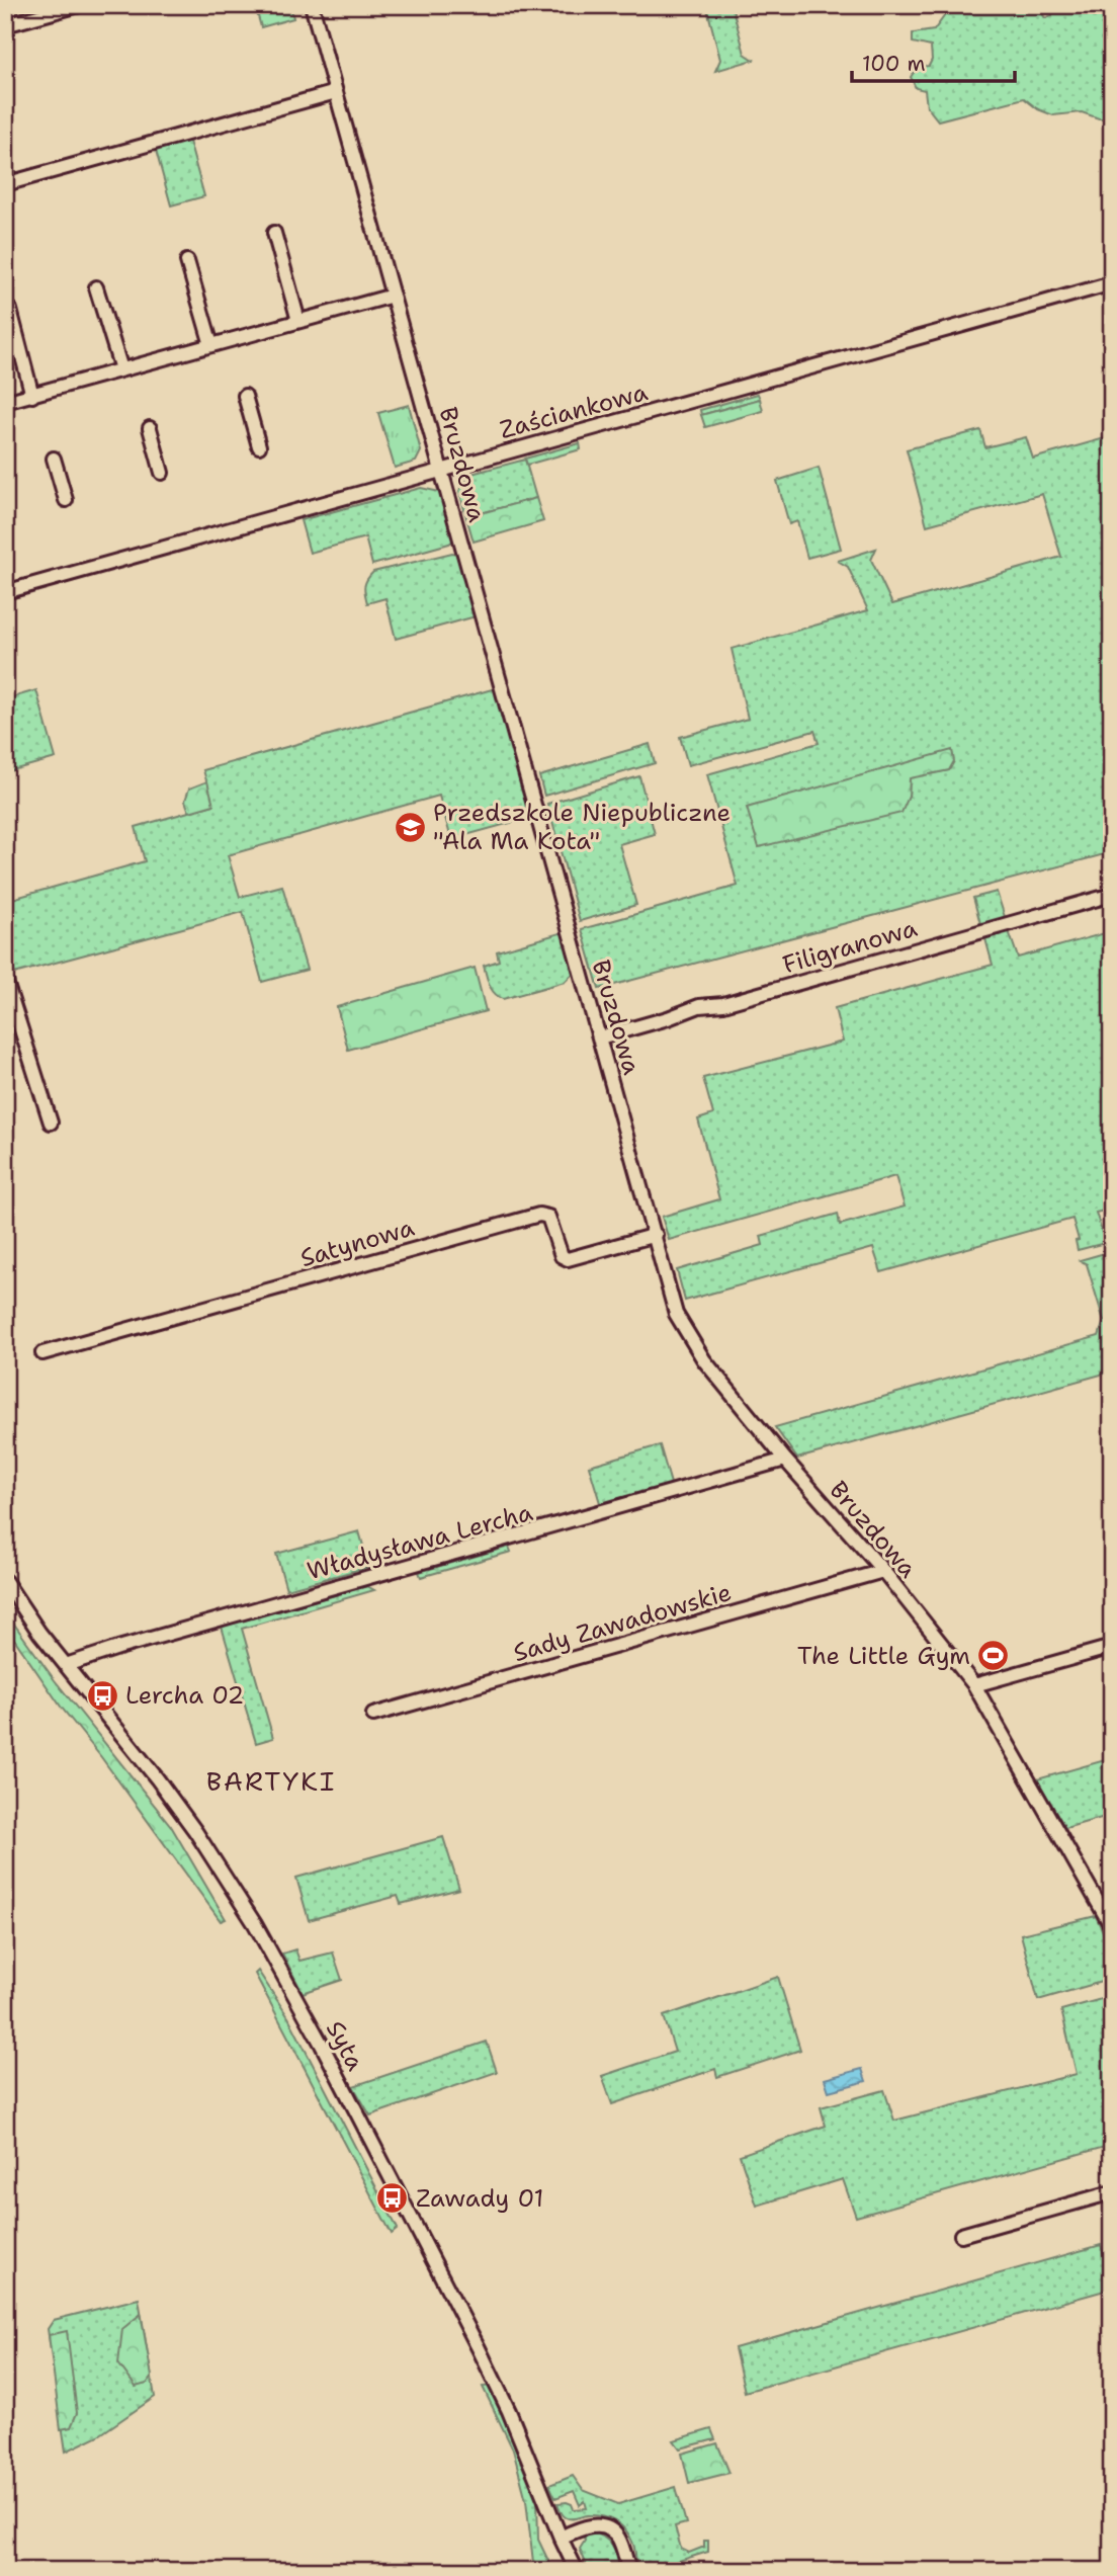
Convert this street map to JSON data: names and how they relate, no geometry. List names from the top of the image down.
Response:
{
  "streets": {
    "street": [
      "Zaściankowa",
      "Bruzdowa",
      "Filigranowa",
      "Satynowa",
      "Władysława Lercha",
      "Sady Zawadowskie",
      "Syta"
    ]
  },
  "crossings": [
    ["Zaściankowa", "Bruzdowa"],
    ["Bruzdowa", "Filigranowa"],
    ["Bruzdowa", "Satynowa"],
    ["Bruzdowa", "Władysława Lercha"],
    ["Bruzdowa", "Sady Zawadowskie"],
    ["Władysława Lercha", "Syta"]
  ],
  "districts": ["BARTYKI"],
  "places": {
    "school or university": ["Przedszkole Niepubliczne \"Ala Ma Kota\""],
    "sports": ["The Little Gym"],
    "bus stop": ["Lercha 02", "Zawady 01"]
  },
  "scale_bar": "100 m"
}
